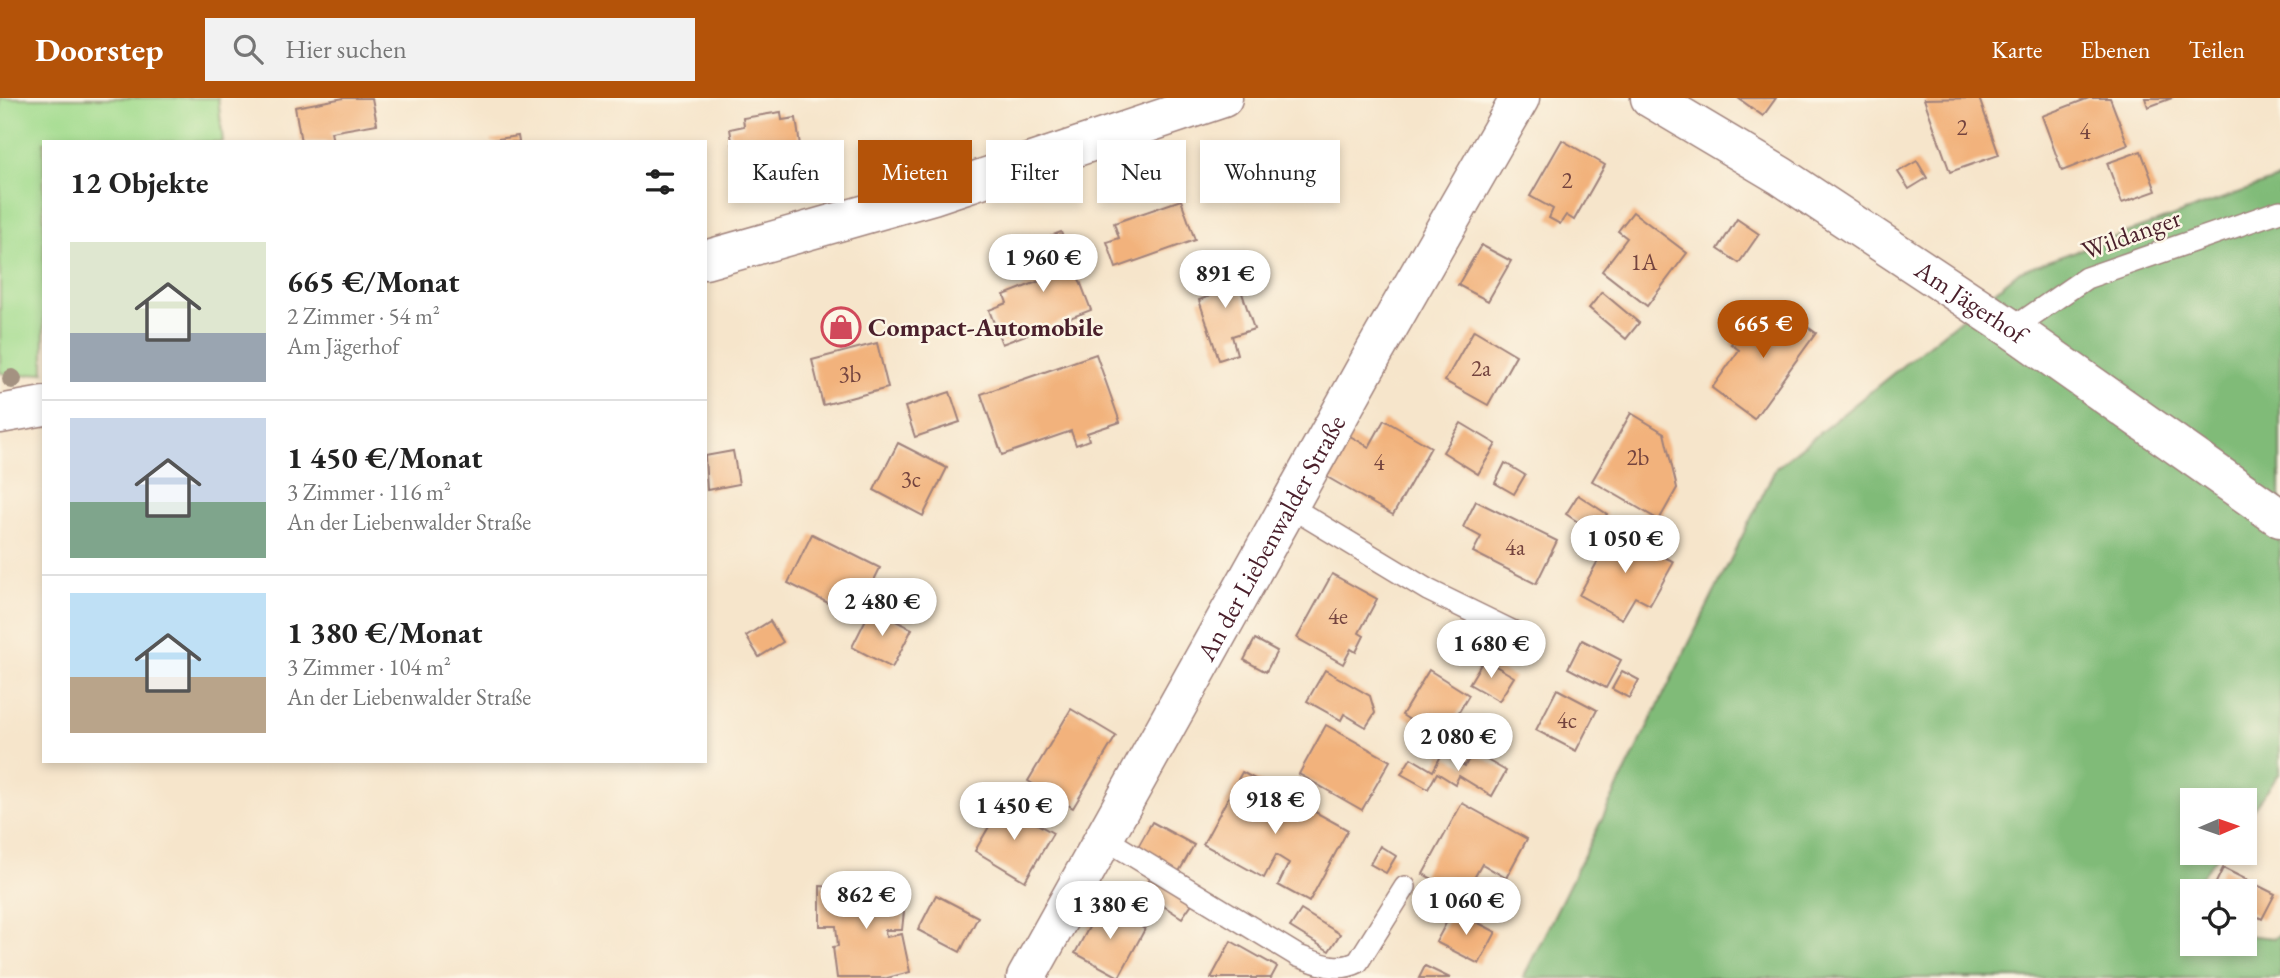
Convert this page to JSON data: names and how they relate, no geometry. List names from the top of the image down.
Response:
{
  "streets": {
    "street": ["Am Jägerhof", "An der Liebenwalder Straße"],
    "lane": ["Wildanger"]
  },
  "crossings": [
    ["Wildanger", "Am Jägerhof"]
  ],
  "places": {
    "shop": ["Compact-Automobile"]
  },
  "house_numbers": [
    "2",
    "4",
    "2",
    "1A",
    "2a",
    "3b",
    "2b",
    "4",
    "3c",
    "4a",
    "4e",
    "4c"
  ],
  "north": "right",
  "page": {
    "header": "Doorstep",
    "search": "Hier suchen",
    "nav": ["Karte", "Ebenen", "Teilen"],
    "chip": [
      "Kaufen",
      "Mieten",
      "Filter",
      "Neu",
      "Wohnung"
    ],
    "heading": "12 Objekte",
    "list": [
      {
        "name": "665 €/Monat",
        "note": "2 Zimmer · 54 m² · Am Jägerhof"
      },
      {
        "name": "1 450 €/Monat",
        "note": "3 Zimmer · 116 m² · An der Liebenwalder Straße"
      },
      {
        "name": "1 380 €/Monat",
        "note": "3 Zimmer · 104 m² · An der Liebenwalder Straße"
      }
    ],
    "price": [
      "1 960 €",
      "891 €",
      "665 €",
      "1 050 €",
      "2 480 €",
      "1 680 €",
      "2 080 €",
      "918 €",
      "1 450 €",
      "862 €",
      "1 060 €",
      "1 380 €"
    ]
  }
}
